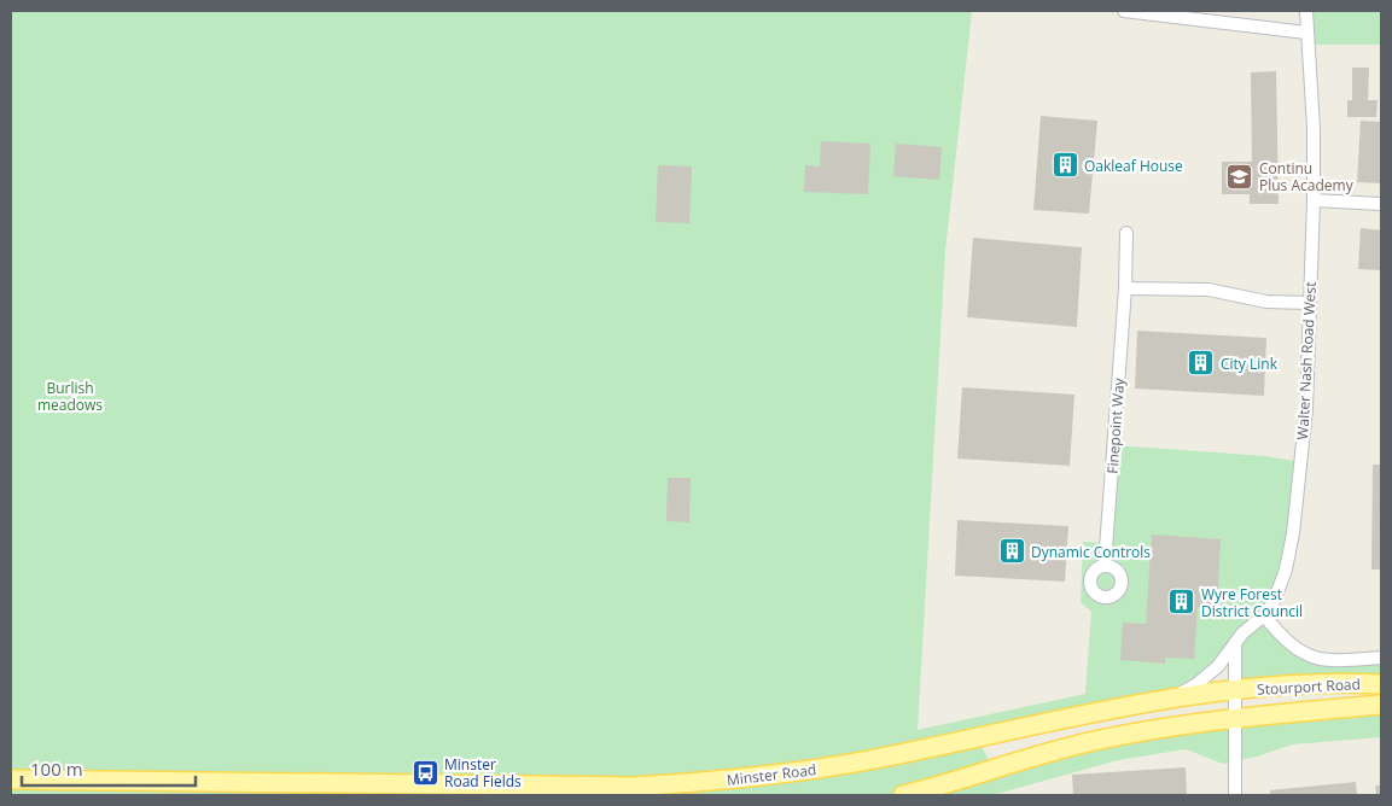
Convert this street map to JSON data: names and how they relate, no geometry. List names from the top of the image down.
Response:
{
  "streets": {
    "main road": ["Stourport Road", "Minster Road"],
    "street": ["Walter Nash Road West", "Finepoint Way"]
  },
  "crossings": [
    ["Walter Nash Road West", "Minster Road"],
    ["Stourport Road", "Minster Road"]
  ],
  "parks": ["Burlish meadows"],
  "places": {
    "building": [
      "Oakleaf House",
      "City Link",
      "Dynamic Controls",
      "Wyre Forest District Council"
    ],
    "school or university": ["Continu Plus Academy"],
    "bus stop": ["Minster Road Fields"]
  },
  "scale_bar": "100 m"
}
